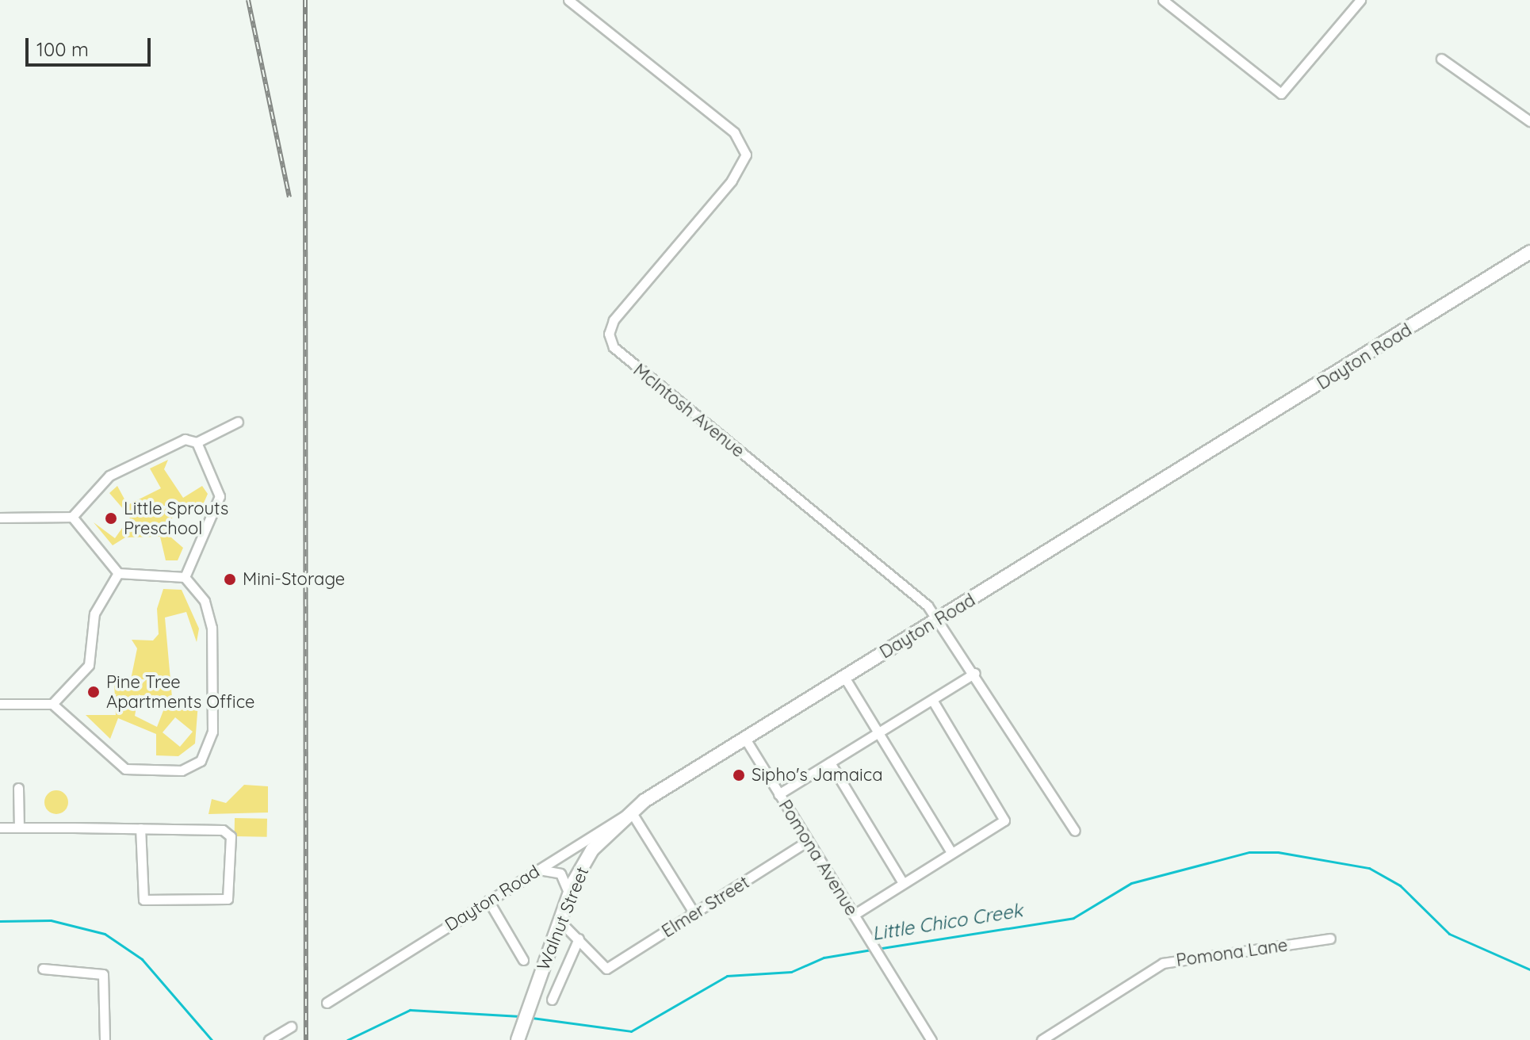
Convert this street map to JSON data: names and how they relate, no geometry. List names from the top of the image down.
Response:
{
  "streets": {
    "street": [
      "Dayton Road",
      "McIntosh Avenue",
      "Pomona Avenue",
      "Elmer Street",
      "Walnut Street",
      "Pomona Lane"
    ]
  },
  "crossings": [
    ["Dayton Road", "McIntosh Avenue"],
    ["Dayton Road", "Pomona Avenue"],
    ["Dayton Road", "Walnut Street"],
    ["Pomona Avenue", "Elmer Street"]
  ],
  "water": ["Little Chico Creek"],
  "places": [
    "Little Sprouts Preschool",
    "Mini-Storage",
    "Pine Tree Apartments Office",
    "Sipho's Jamaica"
  ],
  "scale_bar": "100 m"
}
